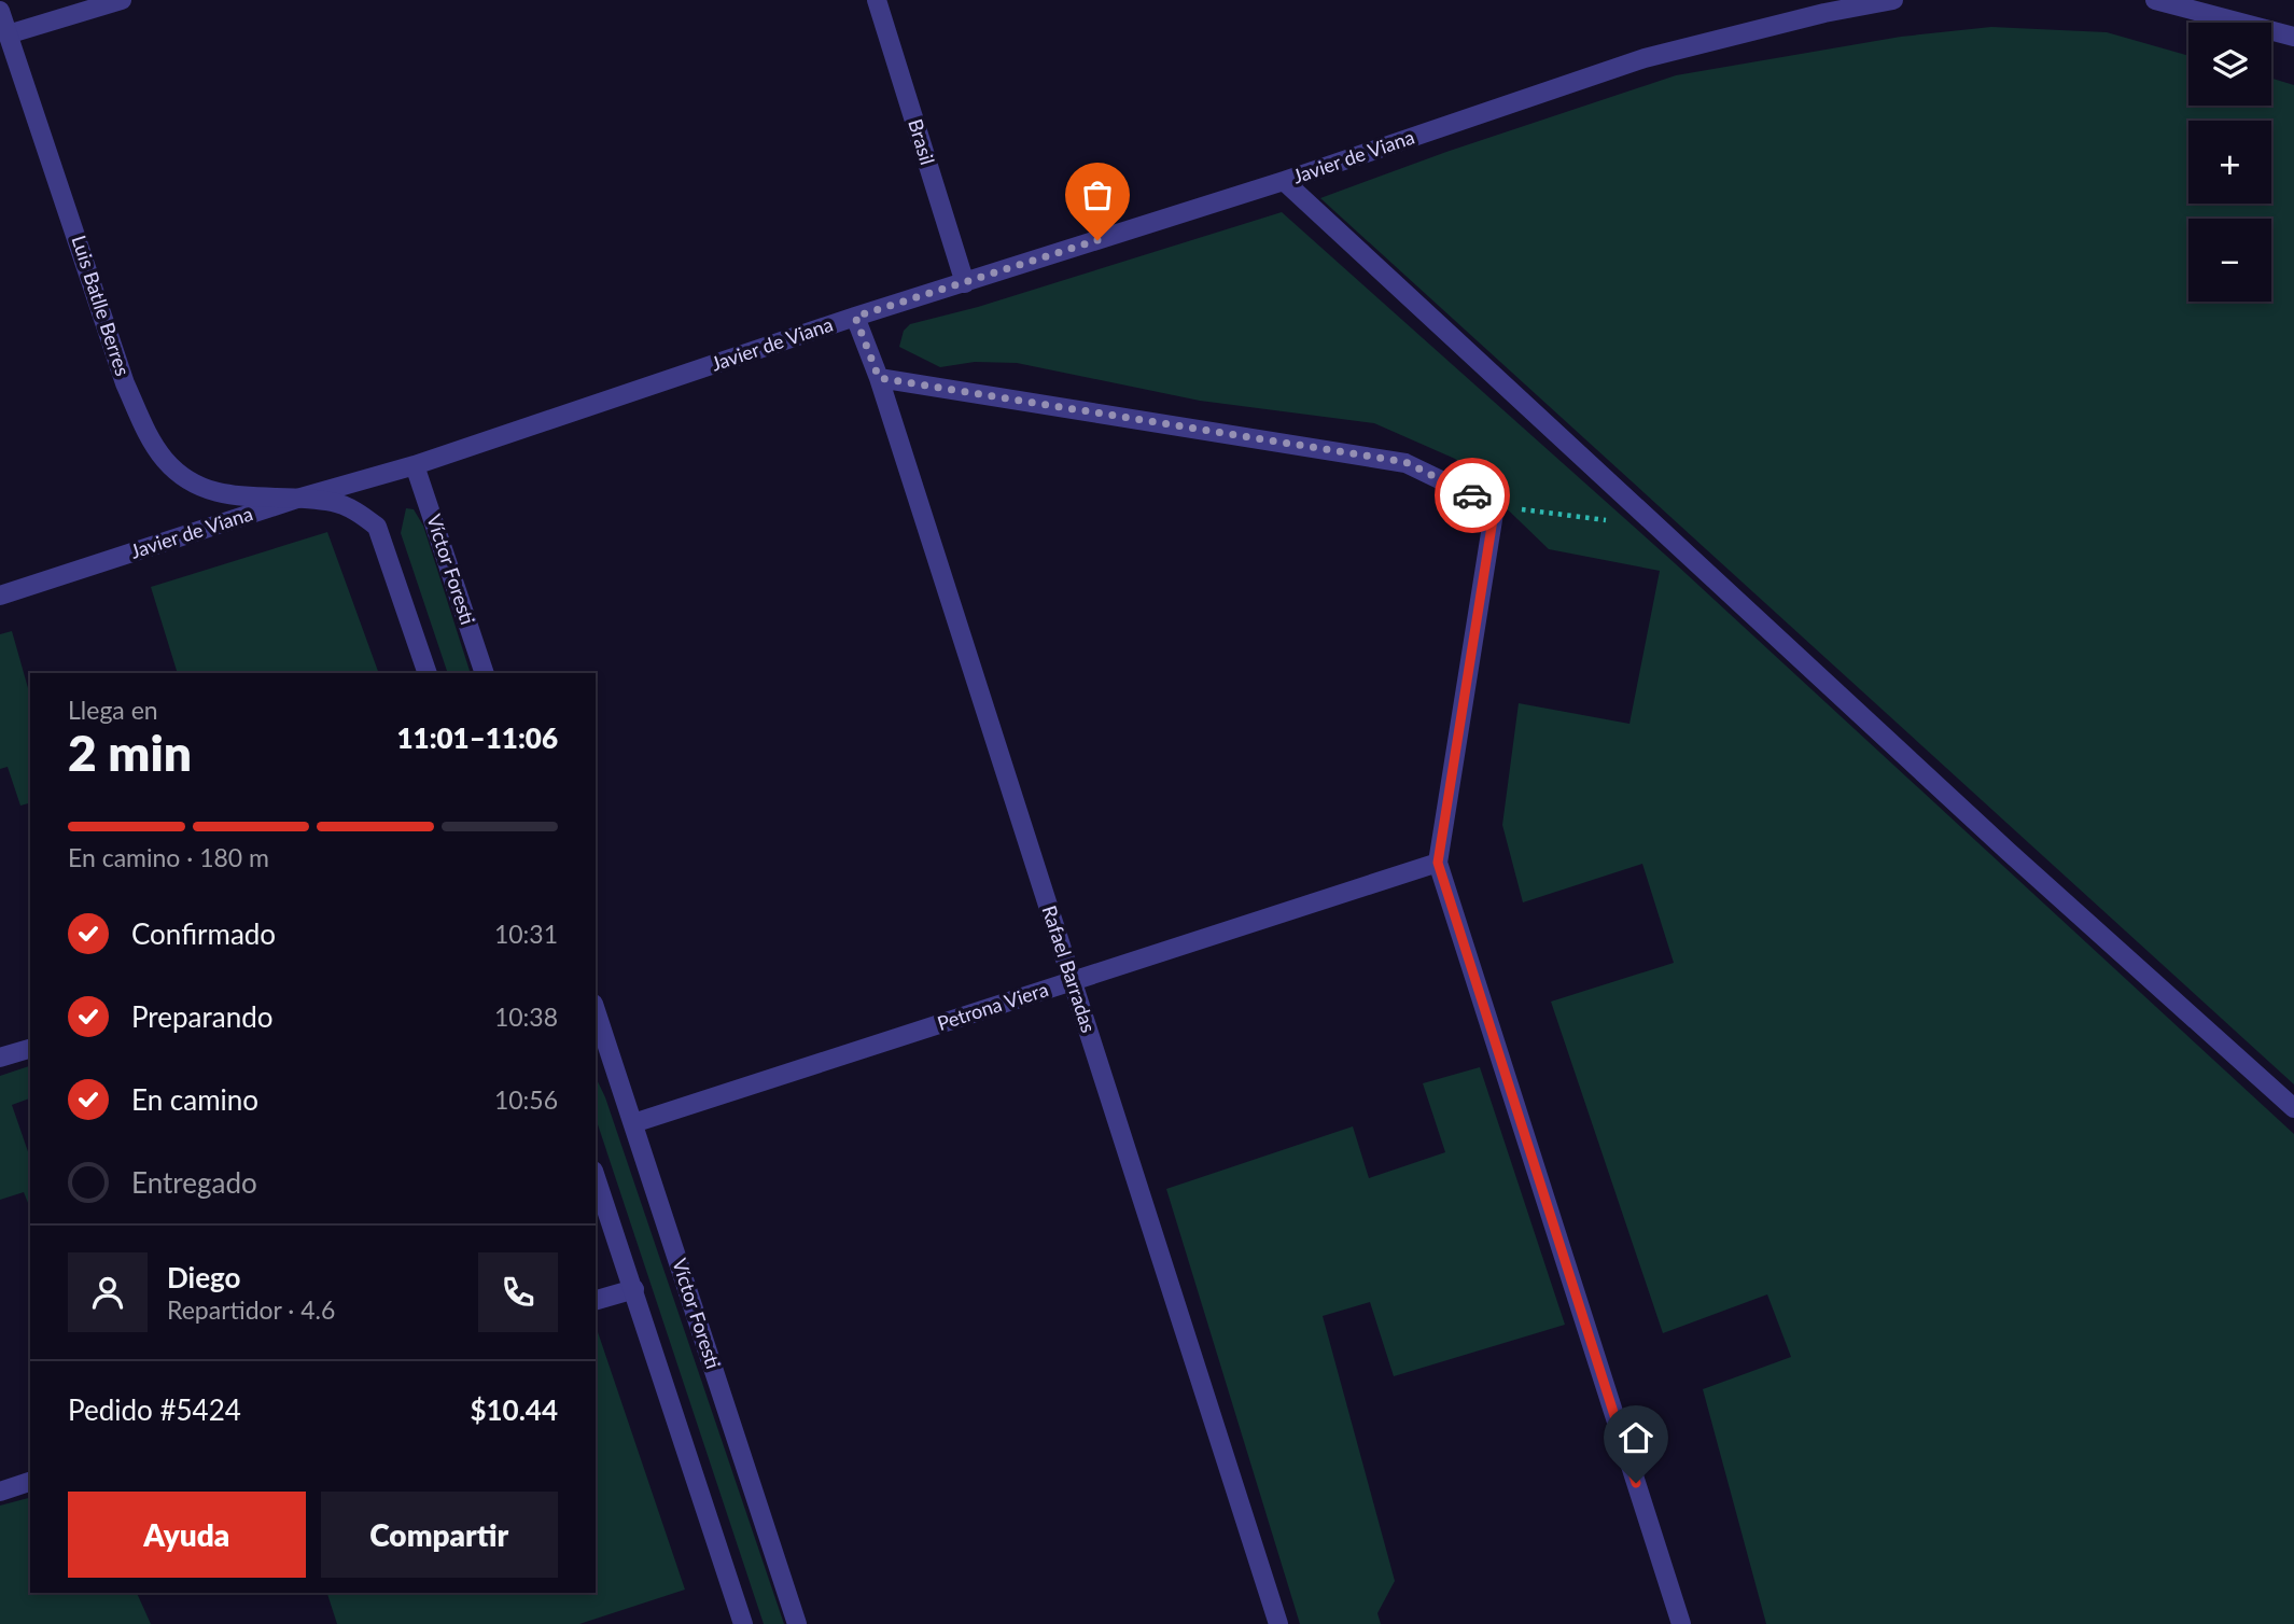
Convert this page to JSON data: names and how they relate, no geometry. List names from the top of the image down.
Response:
{
  "streets": {
    "street": [
      "Brasil",
      "Javier de Viana",
      "Luis Batlle Berres",
      "Víctor Foresti",
      "Rafael Barradas",
      "Petrona Viera"
    ]
  },
  "crossings": [
    ["Brasil", "Javier de Viana"],
    ["Javier de Viana", "Luis Batlle Berres"],
    ["Javier de Viana", "Víctor Foresti"],
    ["Javier de Viana", "Rafael Barradas"],
    ["Víctor Foresti", "Petrona Viera"],
    ["Rafael Barradas", "Petrona Viera"]
  ],
  "page": {
    "map_buttons": ["+", "−"],
    "heading": ["2 min", "Llega en", "11:01–11:06"],
    "panel": [
      "Diego",
      "Repartidor · 4.6",
      "Pedido #5424",
      "$10.44"
    ],
    "bar": "En camino · 180 m",
    "list": [
      ["Confirmado", "10:31"],
      ["Preparando", "10:38"],
      ["En camino", "10:56"],
      "Entregado"
    ],
    "buttons": ["Ayuda", "Compartir"]
  }
}
